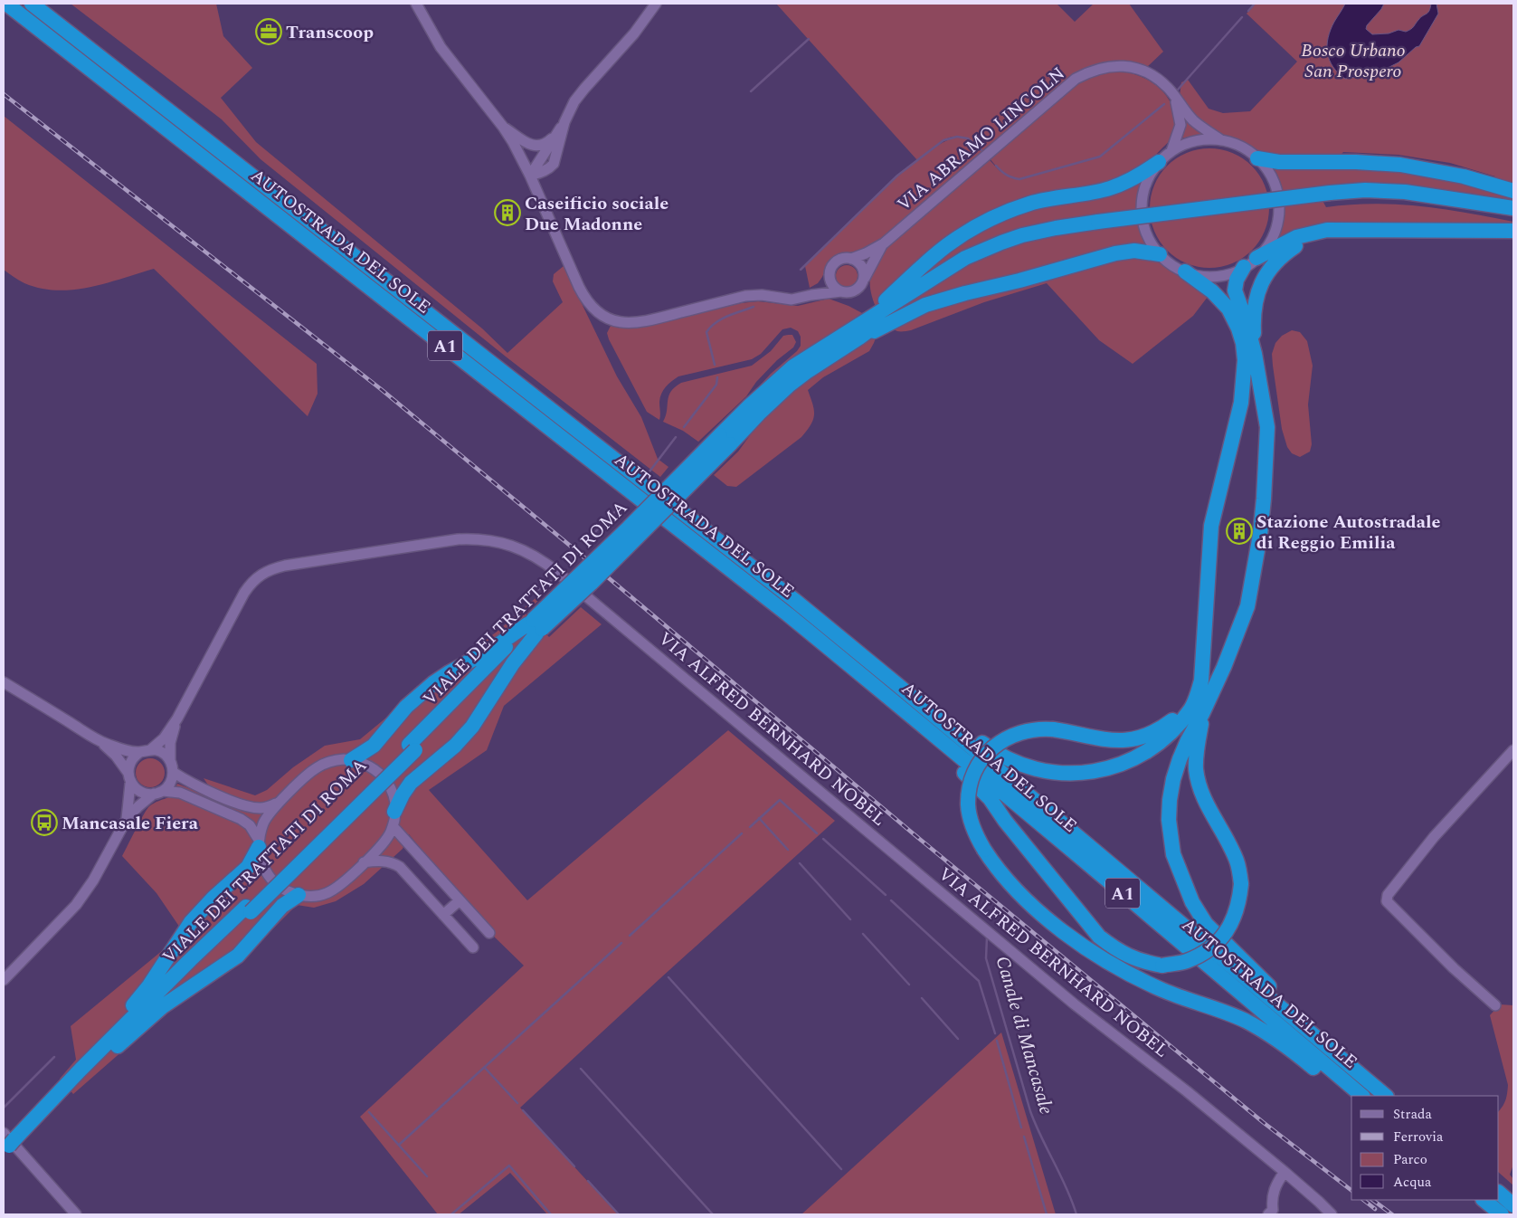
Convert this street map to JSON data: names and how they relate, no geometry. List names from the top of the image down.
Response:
{
  "streets": {
    "highway": ["AUTOSTRADA DEL SOLE", "A1", "VIALE DEI TRATTATI DI ROMA"],
    "street": ["VIA ABRAMO LINCOLN", "VIA ALFRED BERNHARD NOBEL"]
  },
  "water": ["Canale di Mancasale"],
  "parks": ["Bosco Urbano San Prospero"],
  "places": {
    "office": ["Transcoop"],
    "building": ["Caseificio sociale Due Madonne", "Stazione Autostradale di Reggio Emilia"],
    "bus stop": ["Mancasale Fiera"]
  },
  "legend": [
    "Strada",
    "Ferrovia",
    "Parco",
    "Acqua"
  ]
}
